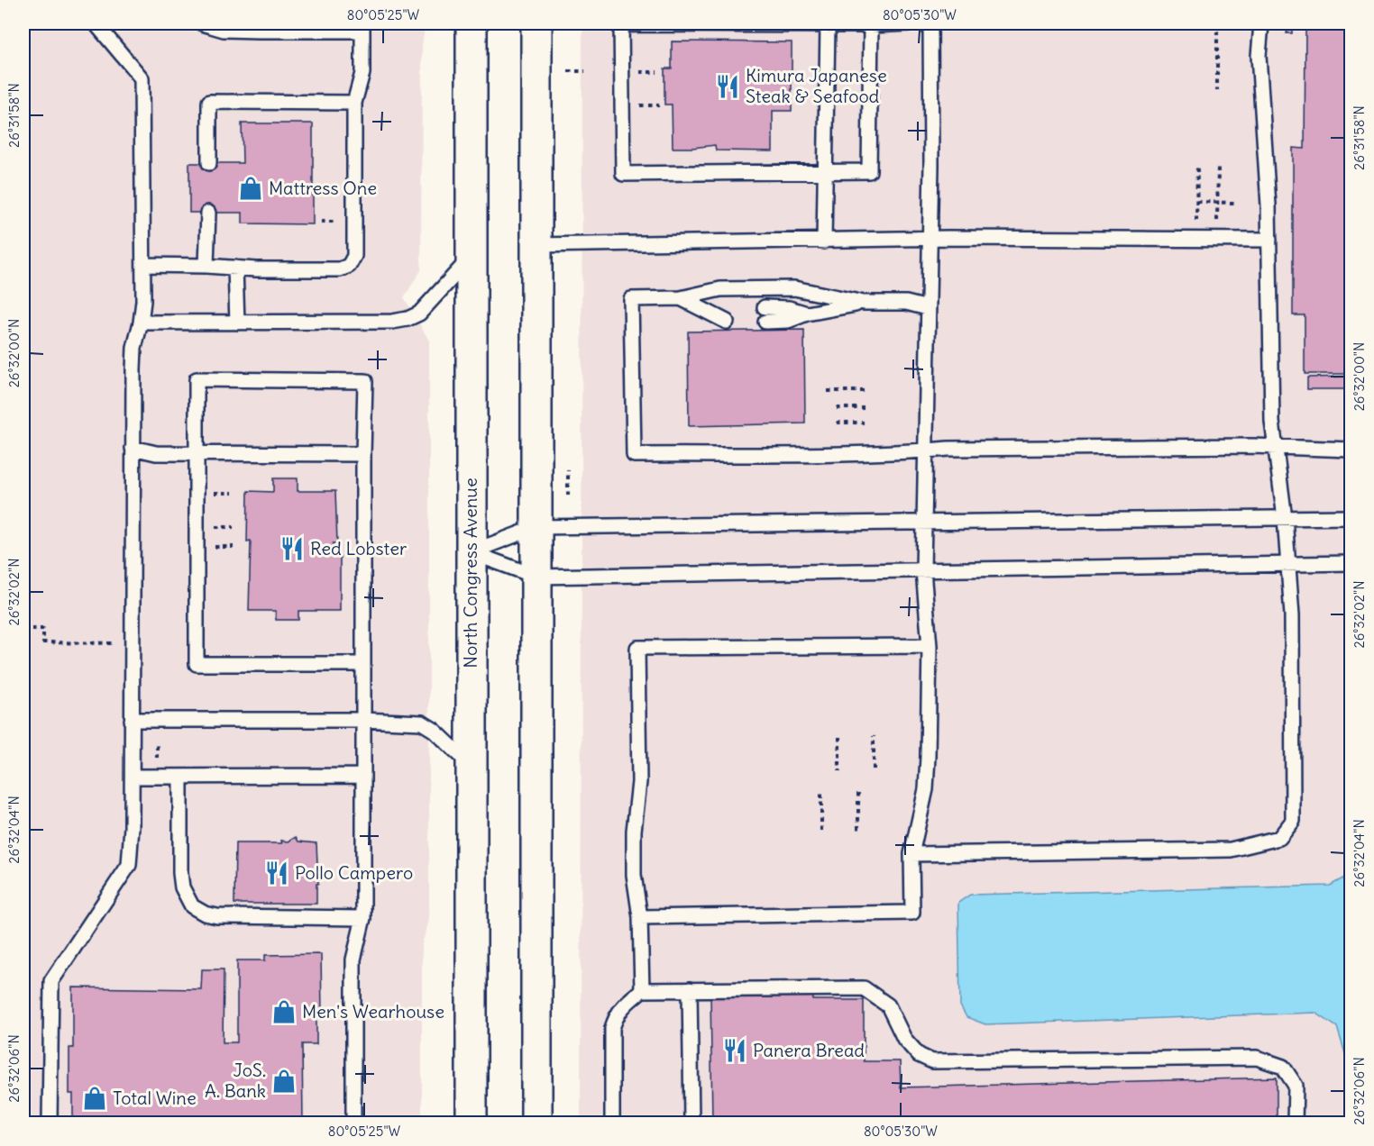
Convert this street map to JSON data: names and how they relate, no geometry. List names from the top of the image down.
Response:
{
  "streets": {
    "main road": ["North Congress Avenue"]
  },
  "places": {
    "restaurant": [
      "Kimura Japanese Steak & Seafood",
      "Red Lobster",
      "Pollo Campero",
      "Panera Bread"
    ],
    "shop": [
      "Mattress One",
      "Men's Wearhouse",
      "JoS. A. Bank",
      "Total Wine"
    ]
  },
  "coordinates": [
    "80°05'25\"W",
    "80°05'30\"W",
    "26°31'58\"N",
    "26°32'00\"N",
    "26°32'02\"N",
    "26°32'04\"N",
    "26°32'06\"N"
  ]
}
